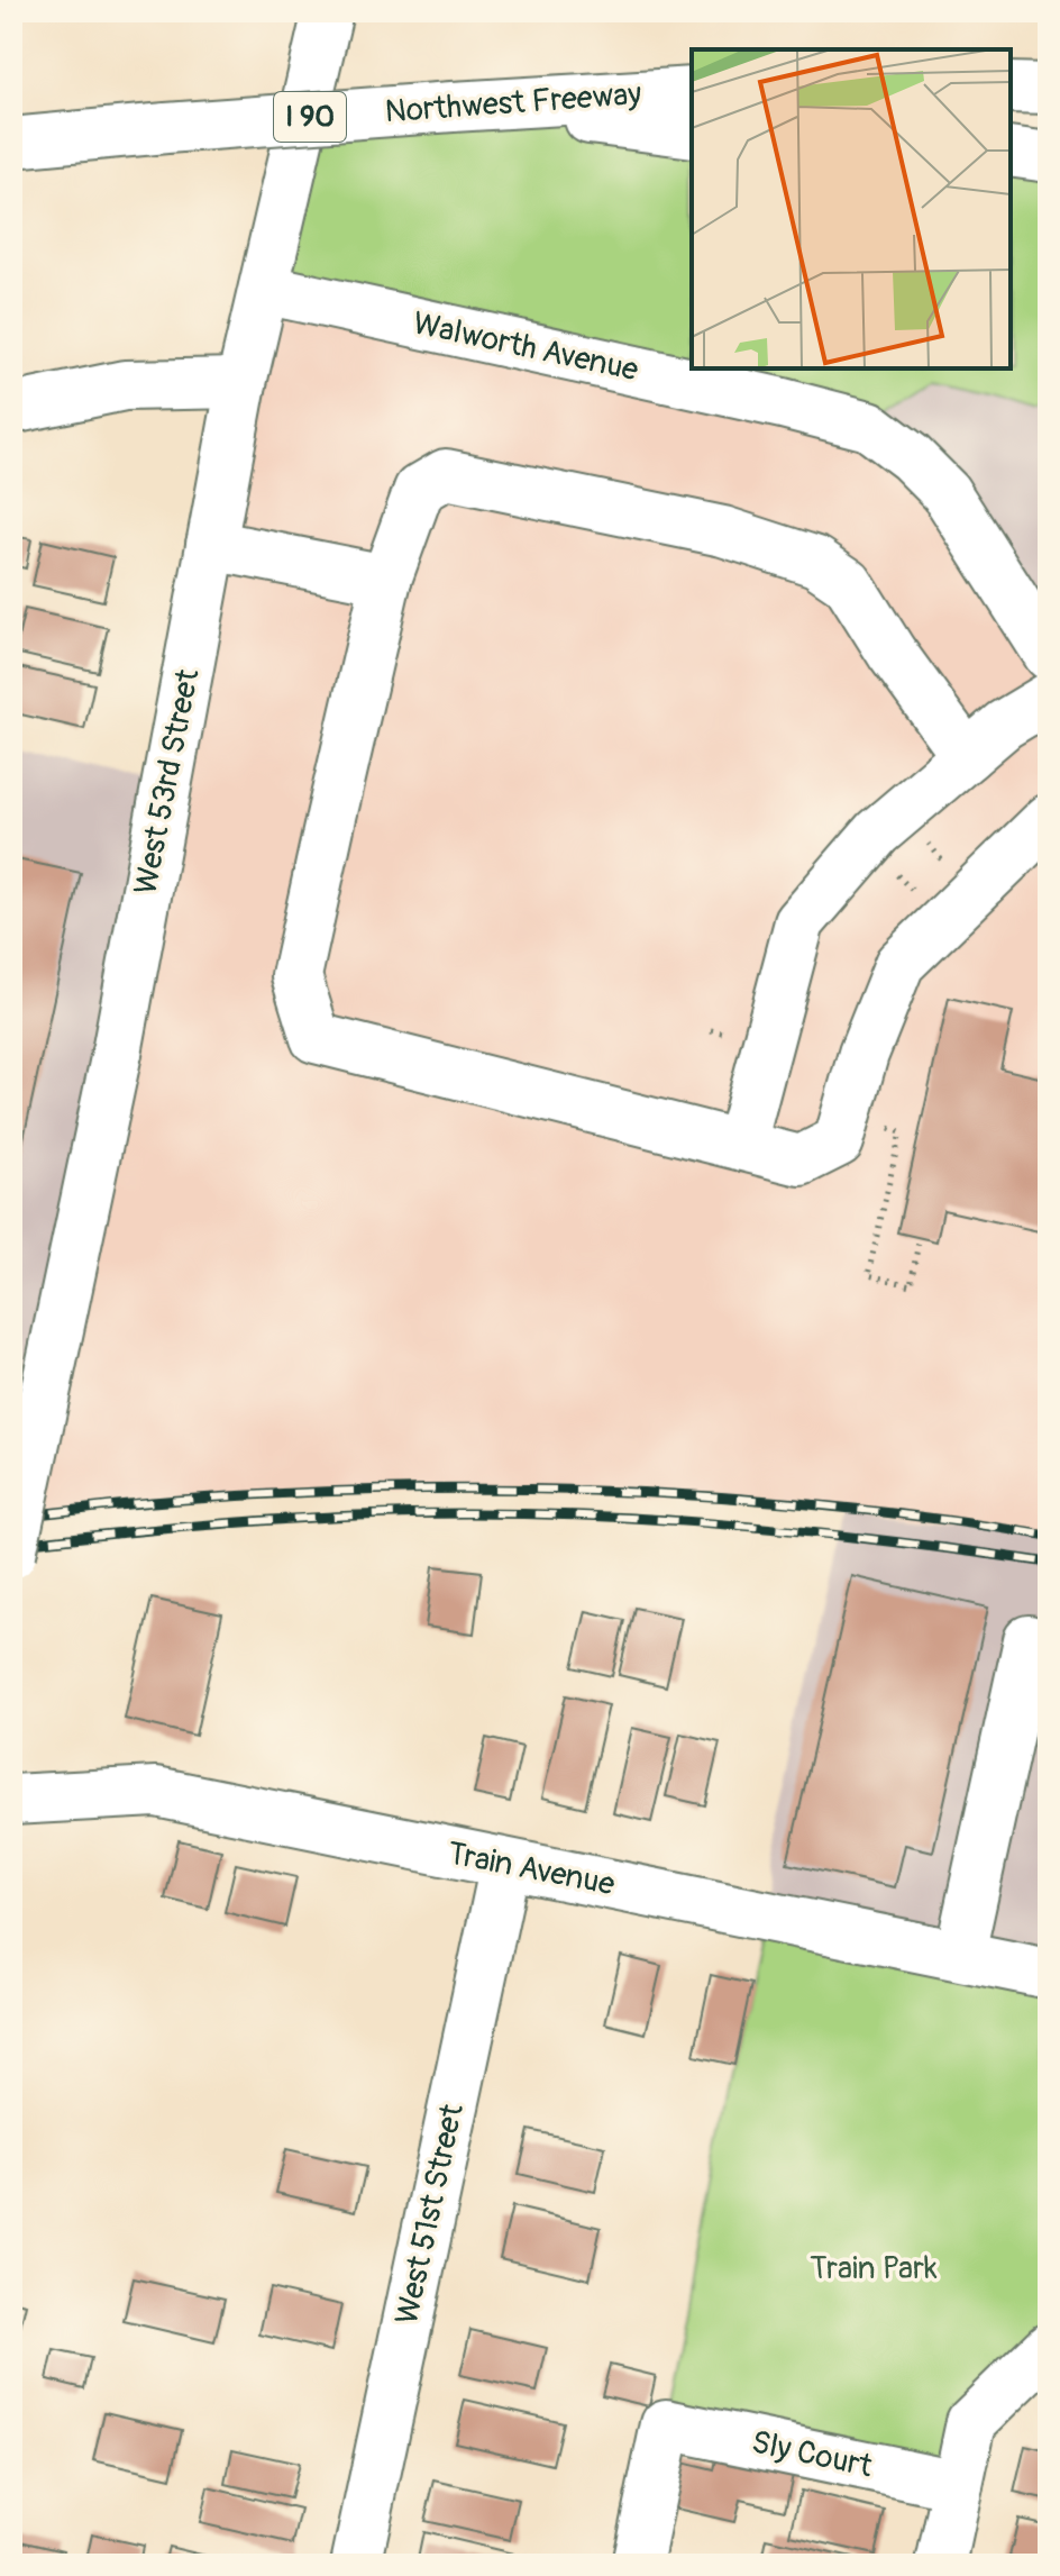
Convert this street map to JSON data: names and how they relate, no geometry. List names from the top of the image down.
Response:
{
  "streets": {
    "main road": [
      "Northwest Freeway",
      "I 90",
      "Walworth Avenue",
      "West 53rd Street",
      "Train Avenue",
      "West 51st Street",
      "Sly Court"
    ]
  },
  "crossings": [
    ["Walworth Avenue", "West 53rd Street"],
    ["Train Avenue", "West 51st Street"]
  ],
  "parks": ["Train Park"]
}
